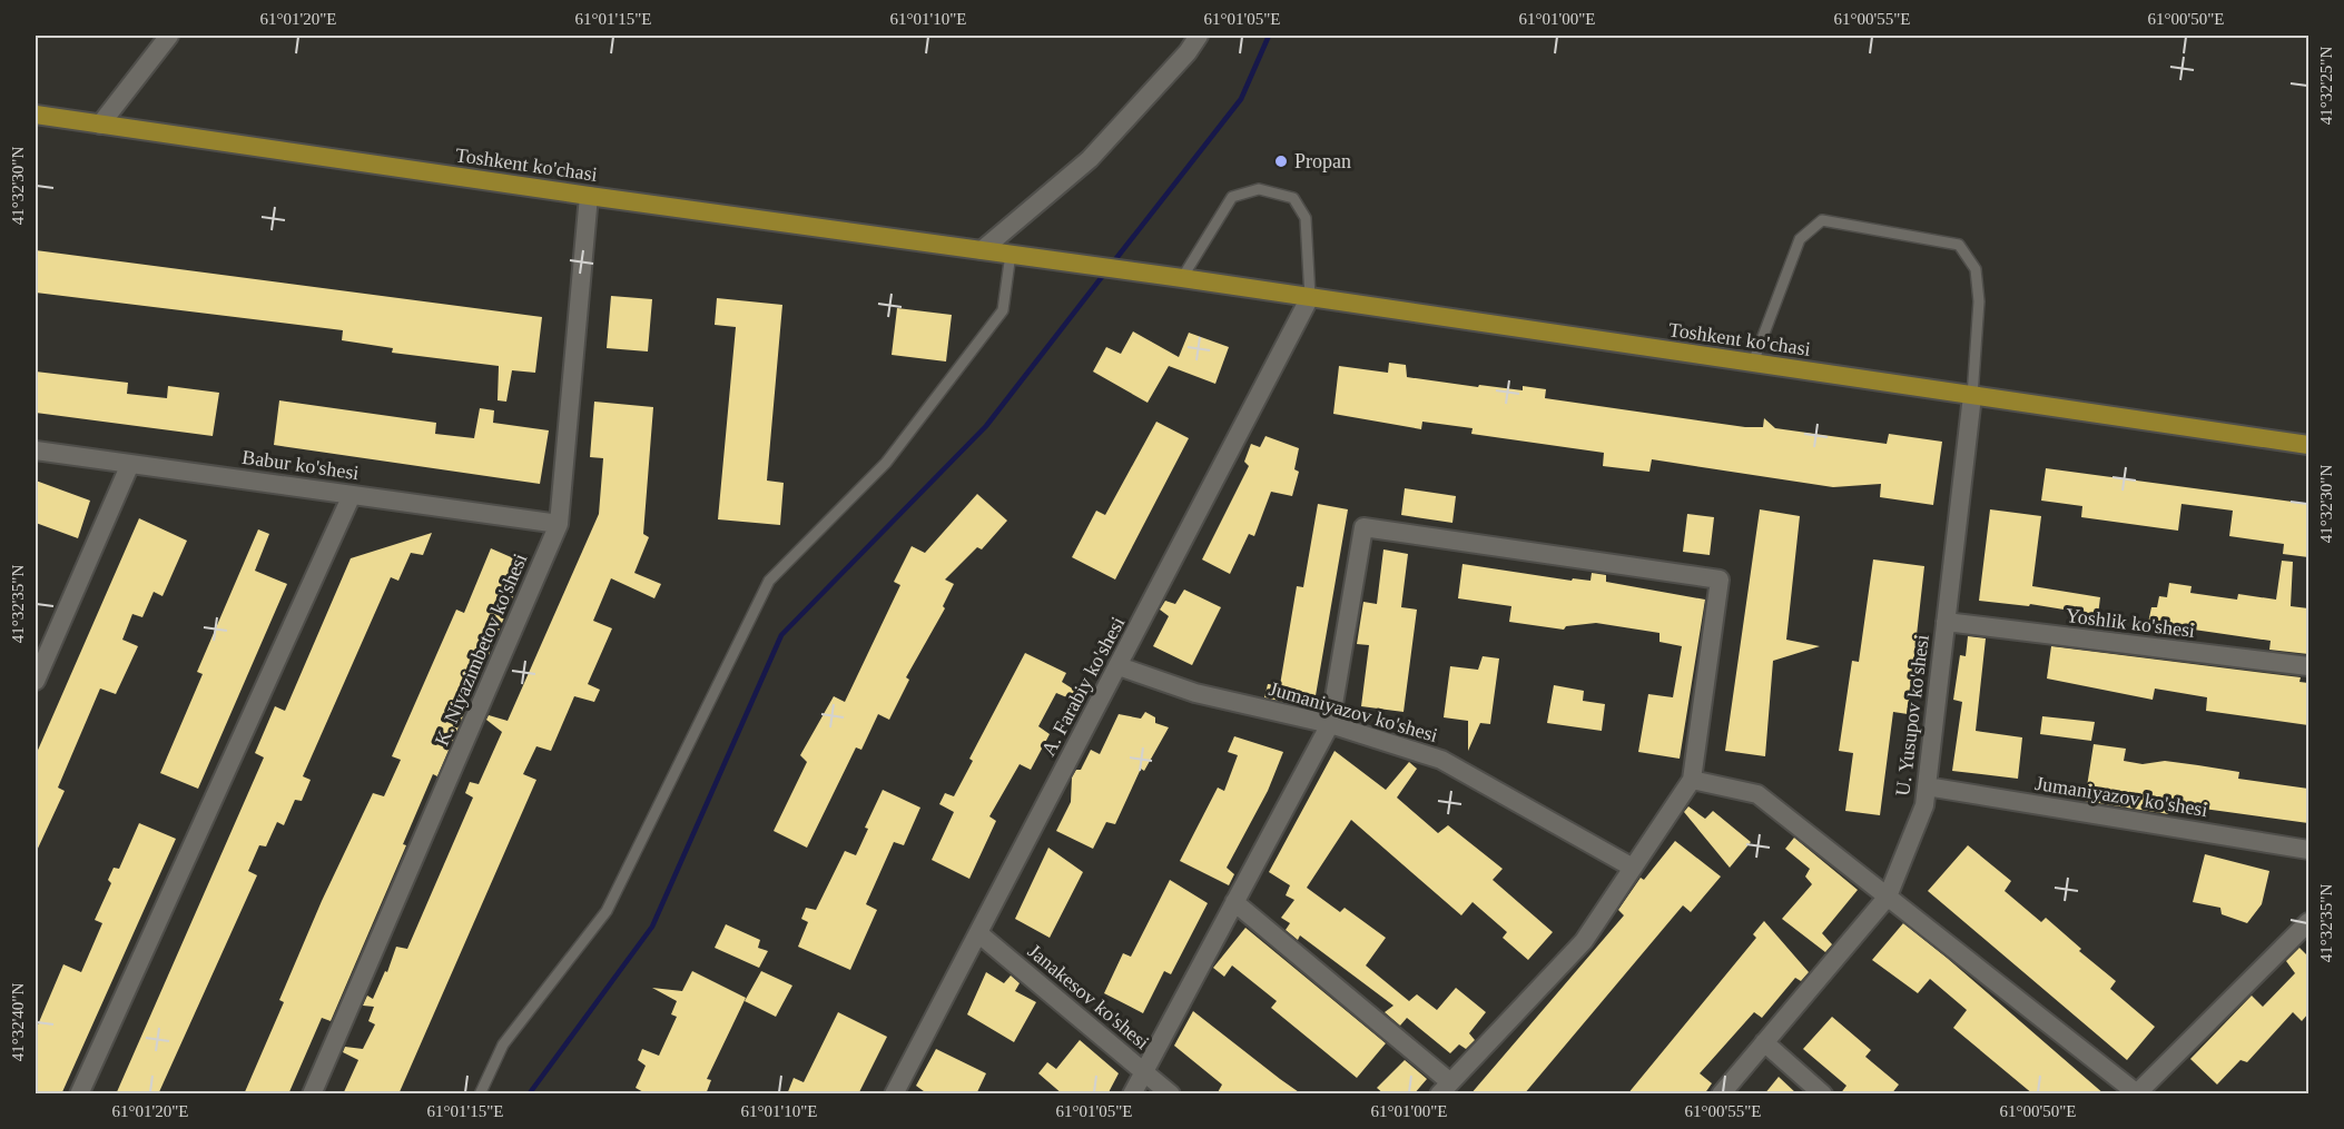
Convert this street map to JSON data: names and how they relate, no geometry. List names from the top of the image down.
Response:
{
  "streets": {
    "highway": ["Toshkent ko'chasi"],
    "street": [
      "Babur ko'shesi",
      "Yoshlik ko'shesi",
      "K. Niyazimbetov ko'shesi",
      "A. Farabiy ko'shesi",
      "Jumaniyazov ko'shesi",
      "U. Yusupov ko'shesi",
      "Janakesov ko'shesi"
    ]
  },
  "crossings": [
    ["Toshkent ko'chasi", "K. Niyazimbetov ko'shesi"],
    ["Toshkent ko'chasi", "A. Farabiy ko'shesi"],
    ["Toshkent ko'chasi", "U. Yusupov ko'shesi"],
    ["Babur ko'shesi", "K. Niyazimbetov ko'shesi"],
    ["Yoshlik ko'shesi", "U. Yusupov ko'shesi"],
    ["A. Farabiy ko'shesi", "Jumaniyazov ko'shesi"],
    ["A. Farabiy ko'shesi", "Janakesov ko'shesi"],
    ["Jumaniyazov ko'shesi", "U. Yusupov ko'shesi"]
  ],
  "places": ["Propan"],
  "coordinates": [
    "61°01'20\"E",
    "61°01'15\"E",
    "61°01'10\"E",
    "61°01'05\"E",
    "61°01'00\"E",
    "61°00'55\"E",
    "61°00'50\"E",
    "41°32'25\"N",
    "41°32'30\"N",
    "41°32'35\"N",
    "41°32'40\"N"
  ]
}
